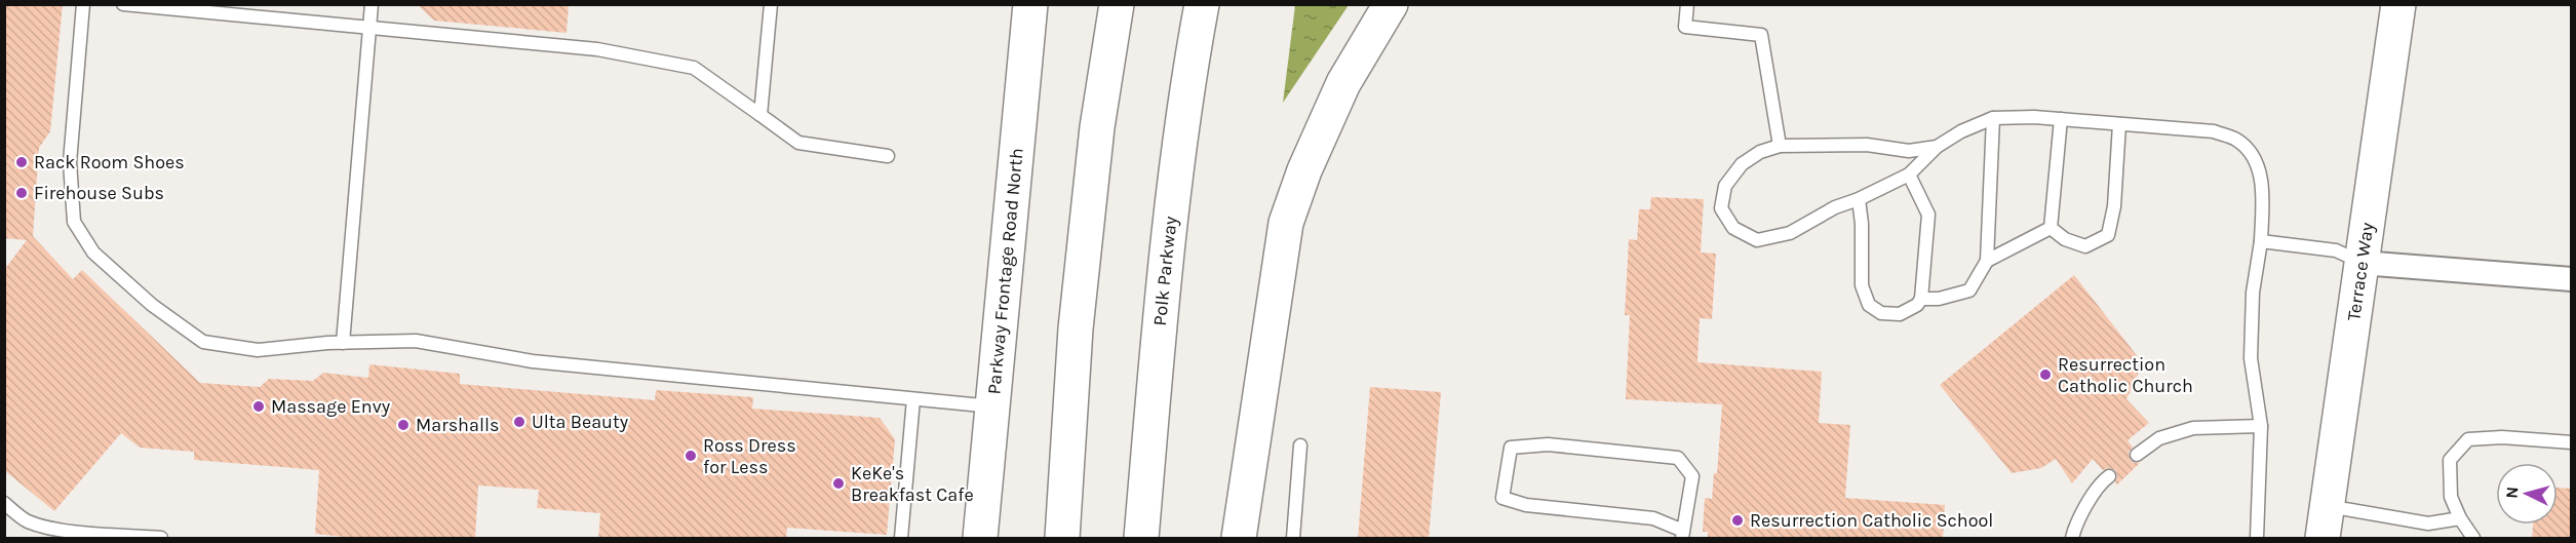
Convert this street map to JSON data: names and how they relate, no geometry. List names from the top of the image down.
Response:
{
  "streets": {
    "main road": ["Parkway Frontage Road North", "Polk Parkway", "Terrace Way"]
  },
  "places": [
    "Rack Room Shoes",
    "Firehouse Subs",
    "Resurrection Catholic Church",
    "Massage Envy",
    "Ulta Beauty",
    "Marshalls",
    "Ross Dress for Less",
    "KeKe's Breakfast Cafe",
    "Resurrection Catholic School"
  ],
  "north": "left"
}
